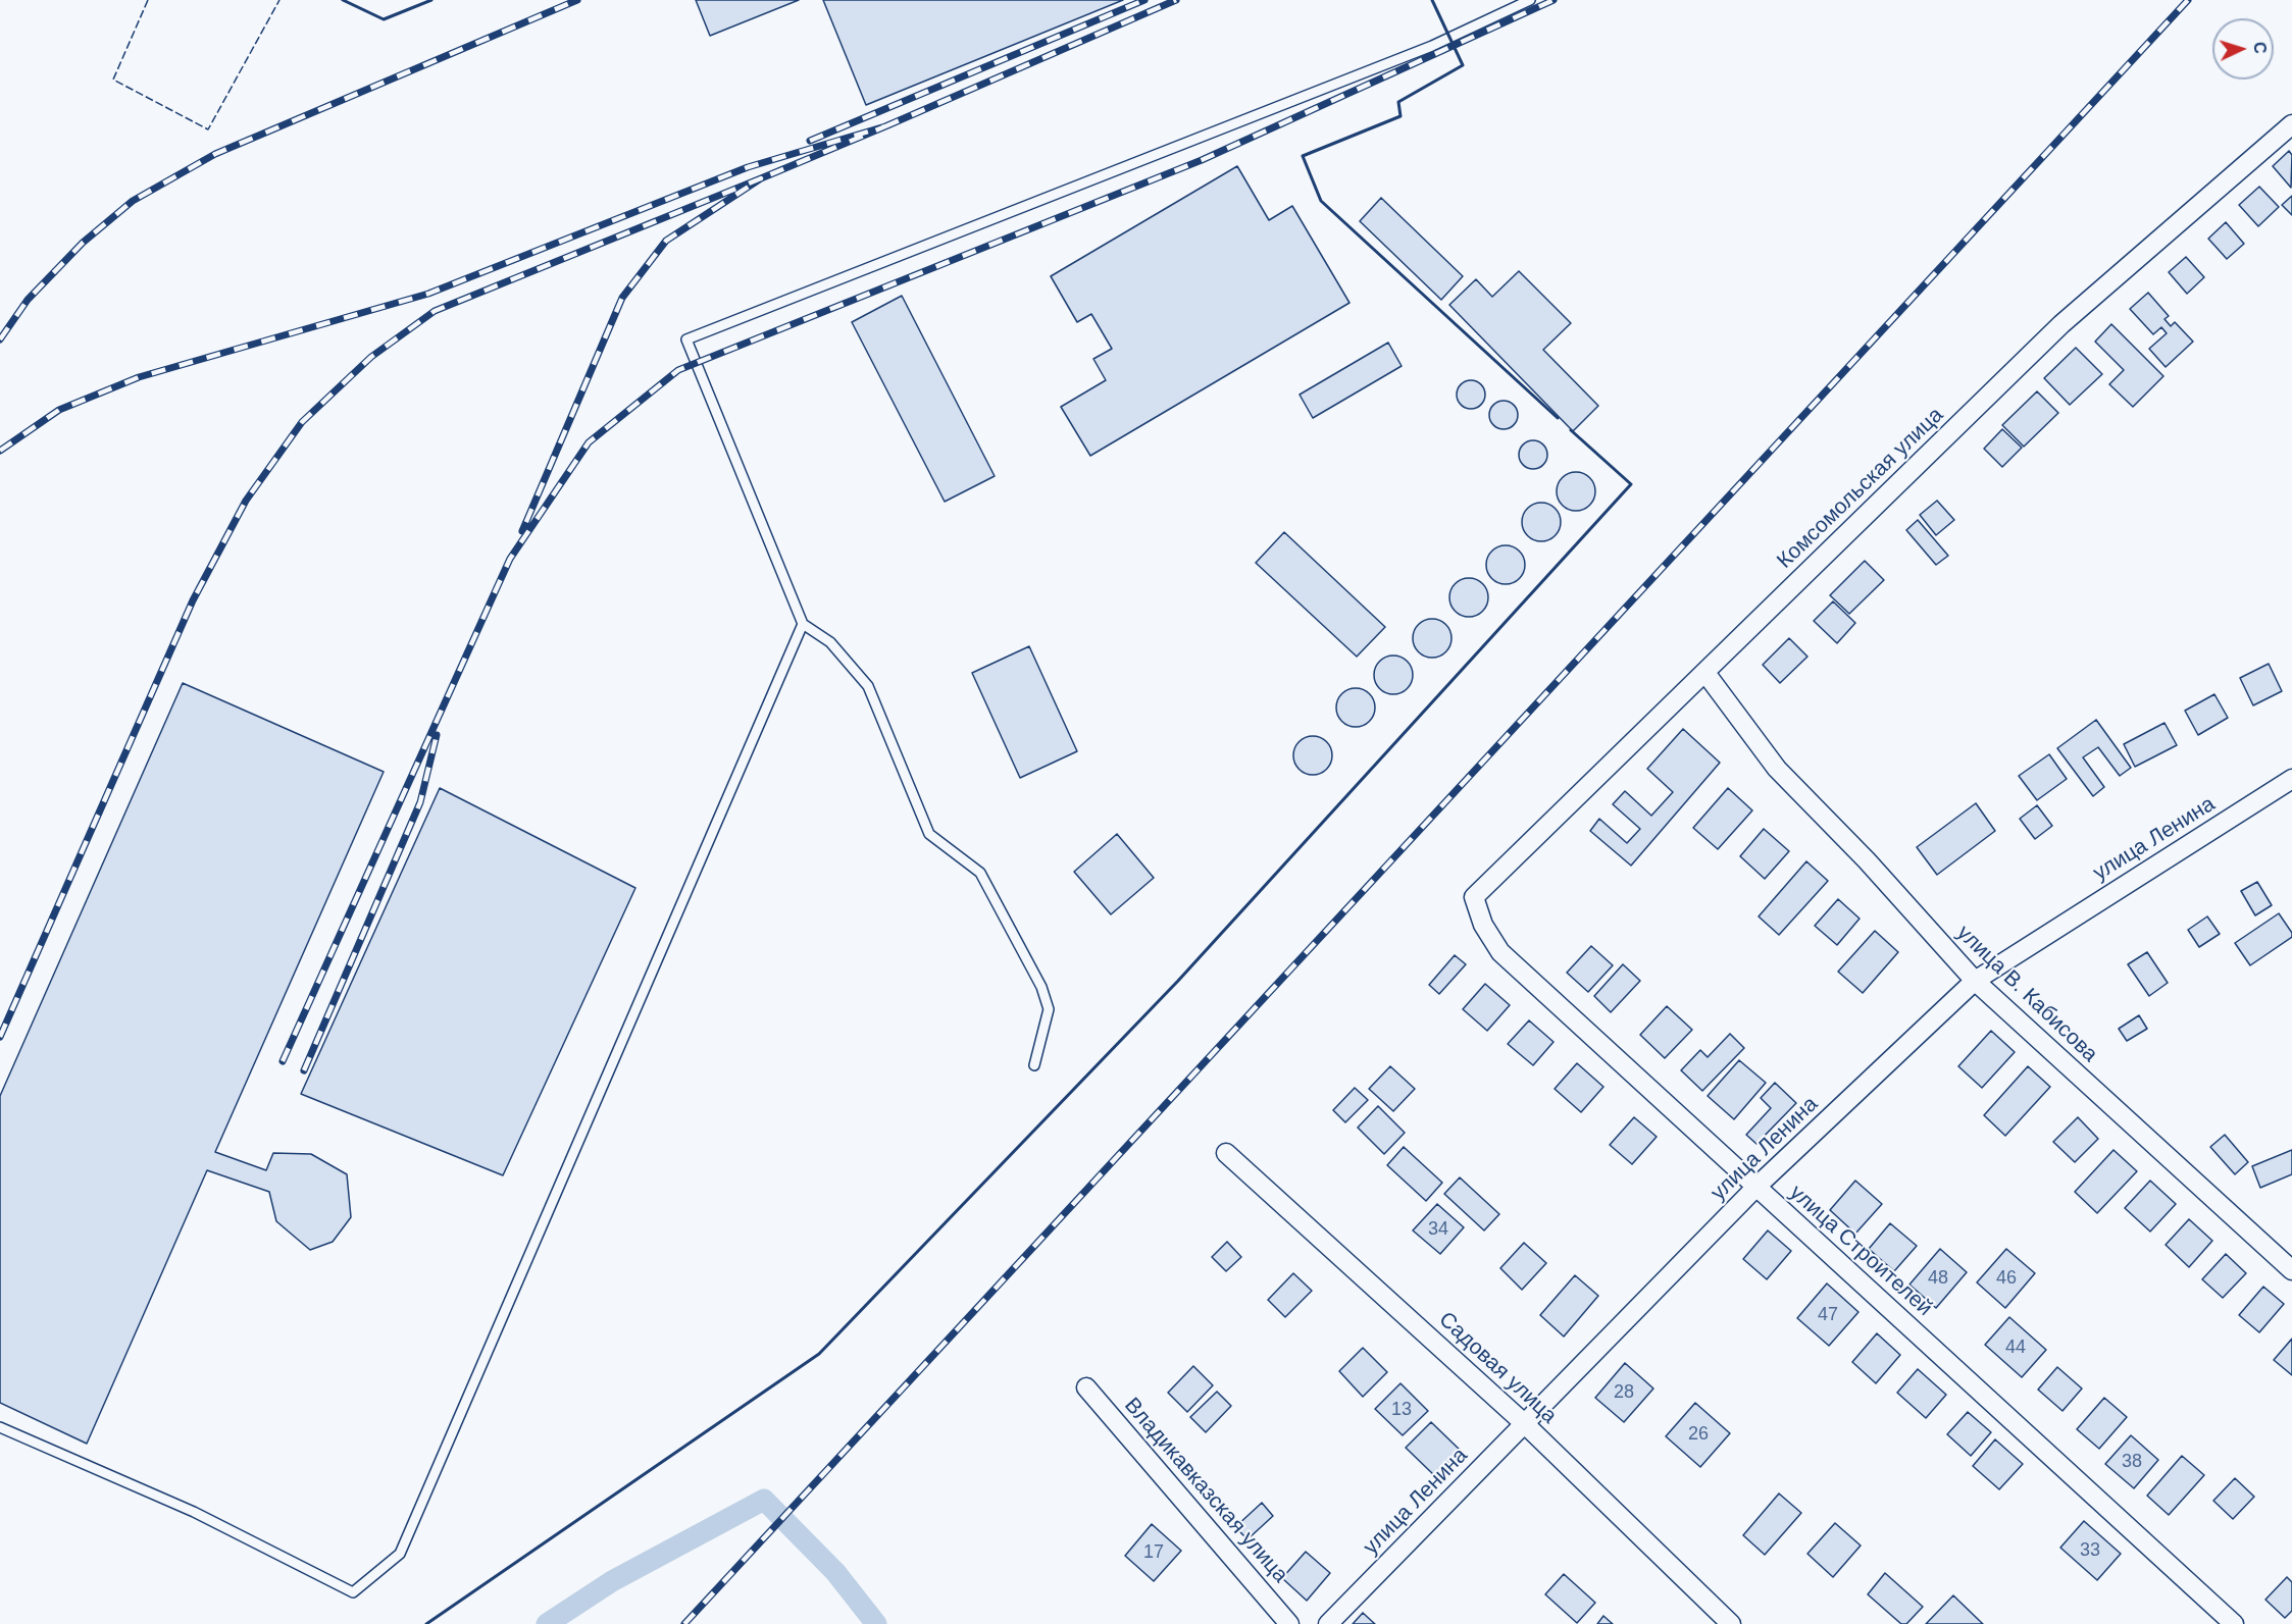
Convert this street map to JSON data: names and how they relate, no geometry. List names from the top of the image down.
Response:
{
  "streets": {
    "street": [
      "Комсомольская улица",
      "улица Ленина",
      "улица В. Кабисова",
      "улица Строителей",
      "Садовая улица",
      "Владикавказская улица"
    ]
  },
  "crossings": [
    ["Комсомольская улица", "улица В. Кабисова"],
    ["Комсомольская улица", "улица Строителей"],
    ["улица Ленина", "улица В. Кабисова"],
    ["улица Ленина", "улица Строителей"],
    ["улица Ленина", "Садовая улица"]
  ],
  "house_numbers": [
    "34",
    "48",
    "46",
    "47",
    "44",
    "28",
    "13",
    "26",
    "38",
    "33",
    "17"
  ],
  "north": "right"
}
